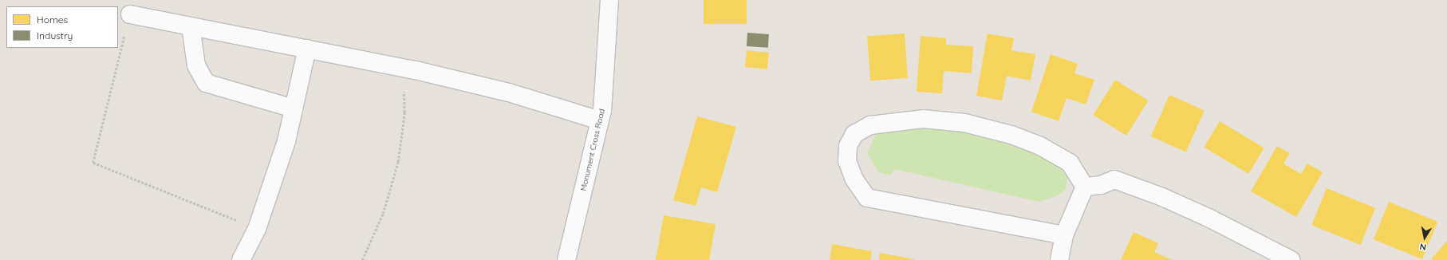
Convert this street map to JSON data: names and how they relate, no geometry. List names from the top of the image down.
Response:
{
  "streets": {
    "street": ["Monument Cross Road"]
  },
  "legend": ["Homes", "Industry"],
  "north": "bottom"
}
